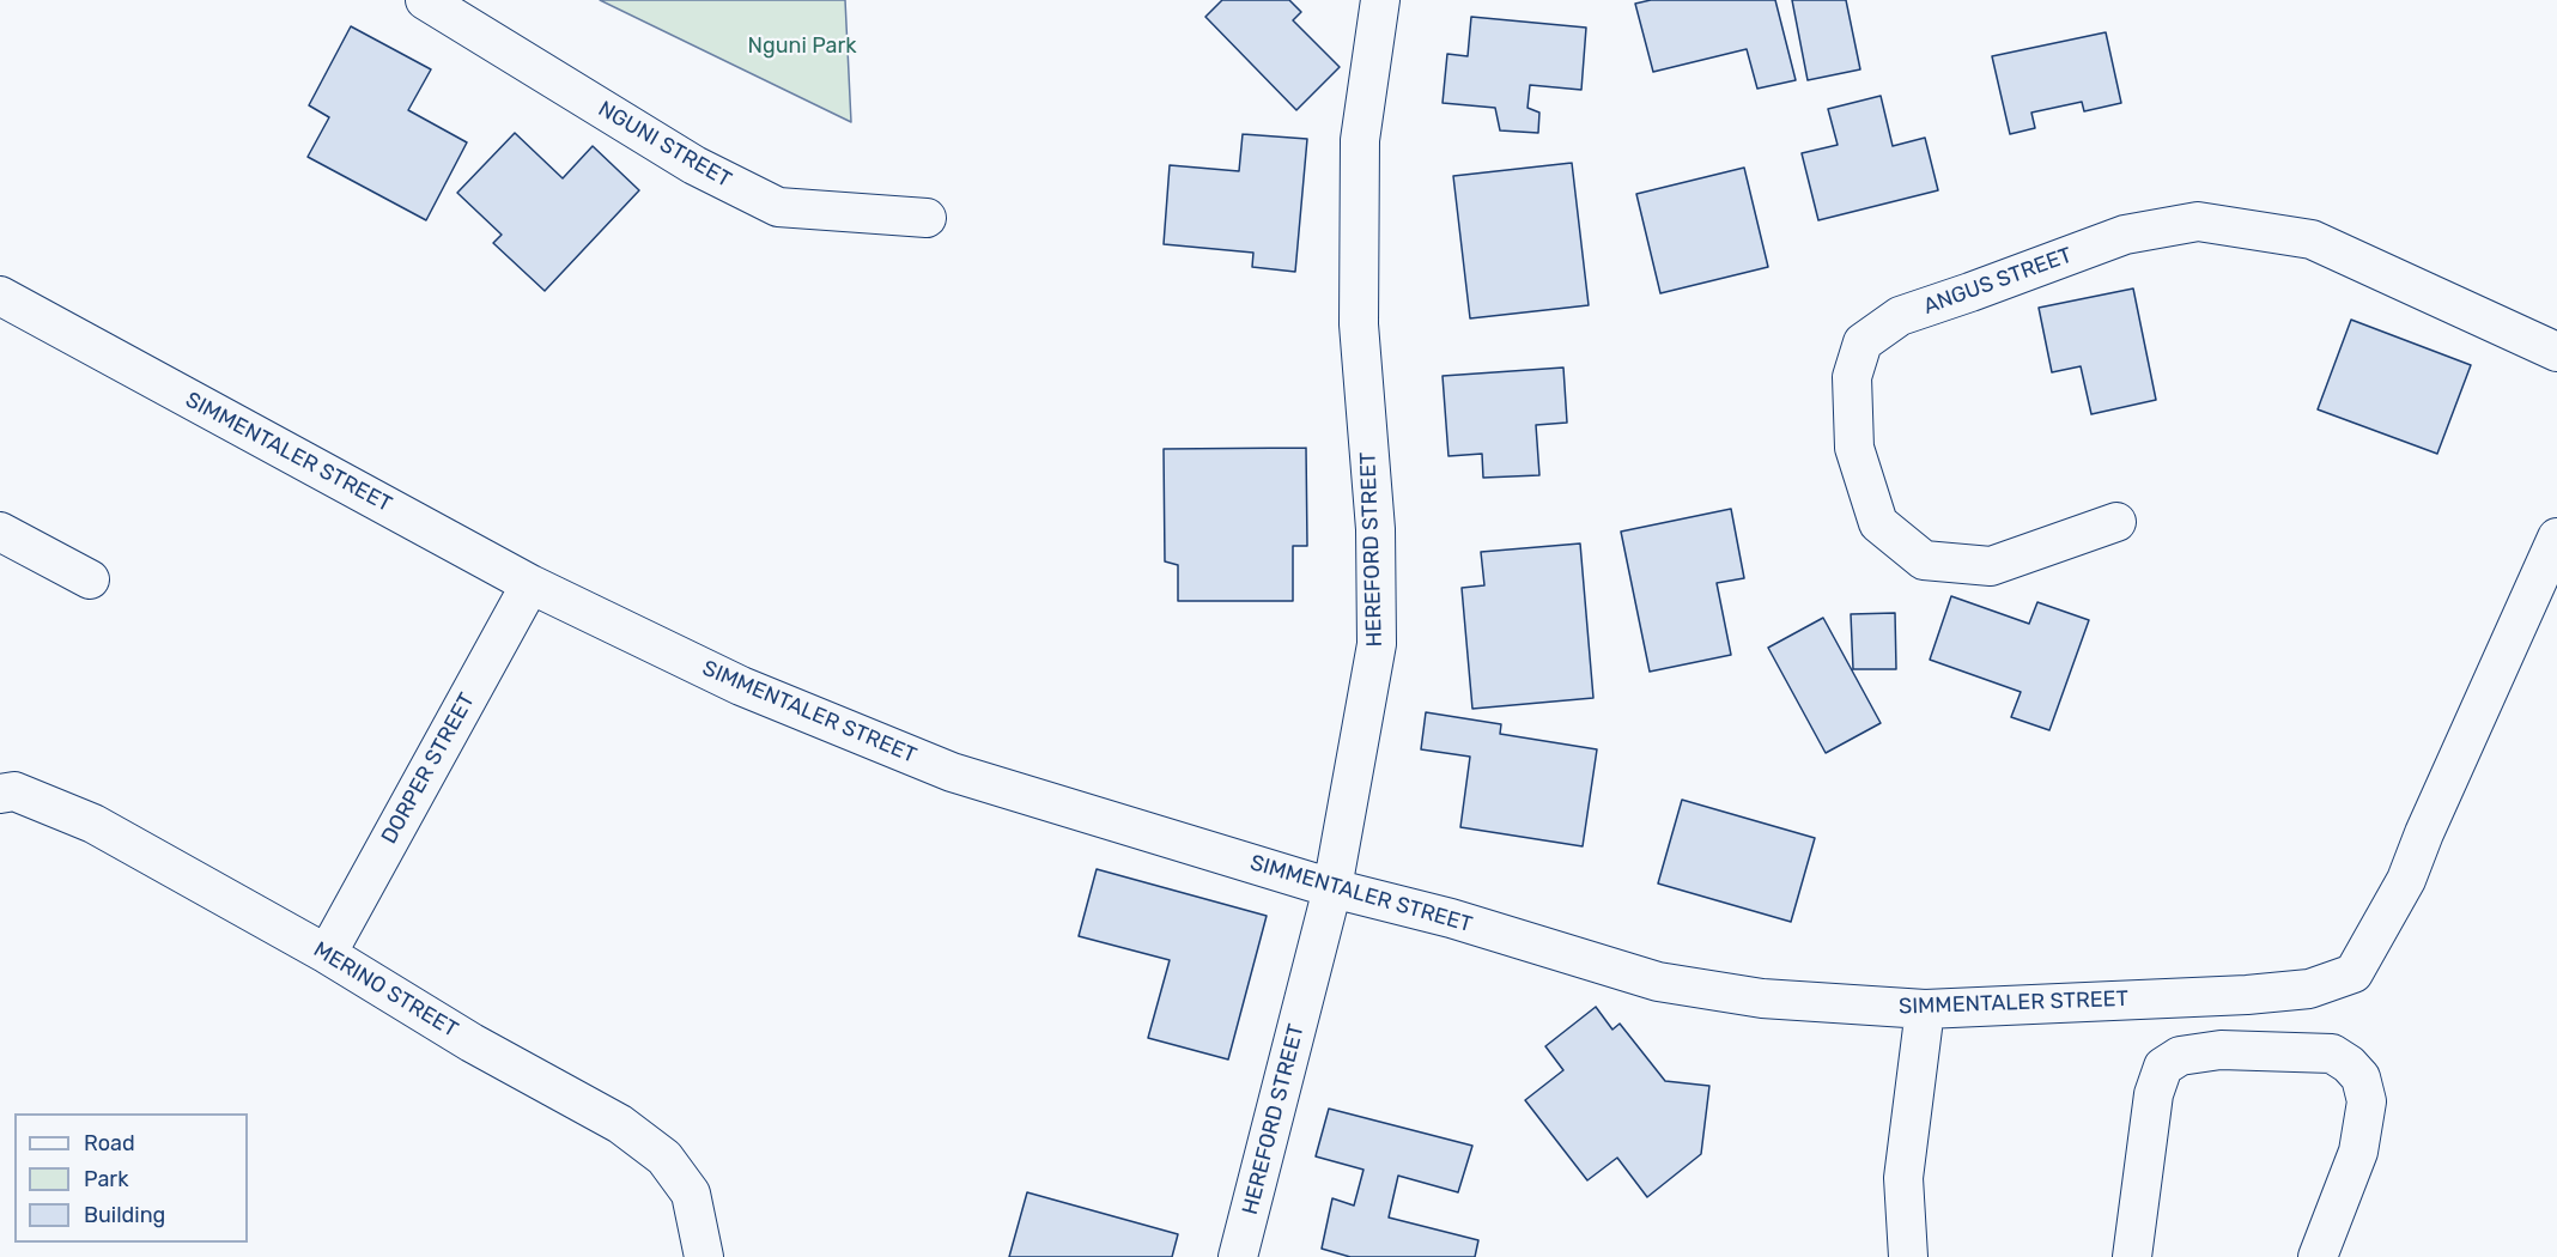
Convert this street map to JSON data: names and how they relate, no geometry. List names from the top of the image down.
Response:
{
  "streets": {
    "street": [
      "NGUNI STREET",
      "ANGUS STREET",
      "SIMMENTALER STREET",
      "HEREFORD STREET",
      "DORPER STREET",
      "MERINO STREET"
    ]
  },
  "crossings": [
    ["SIMMENTALER STREET", "HEREFORD STREET"],
    ["SIMMENTALER STREET", "DORPER STREET"],
    ["DORPER STREET", "MERINO STREET"]
  ],
  "parks": ["Nguni Park"],
  "legend": ["Road", "Park", "Building"]
}
